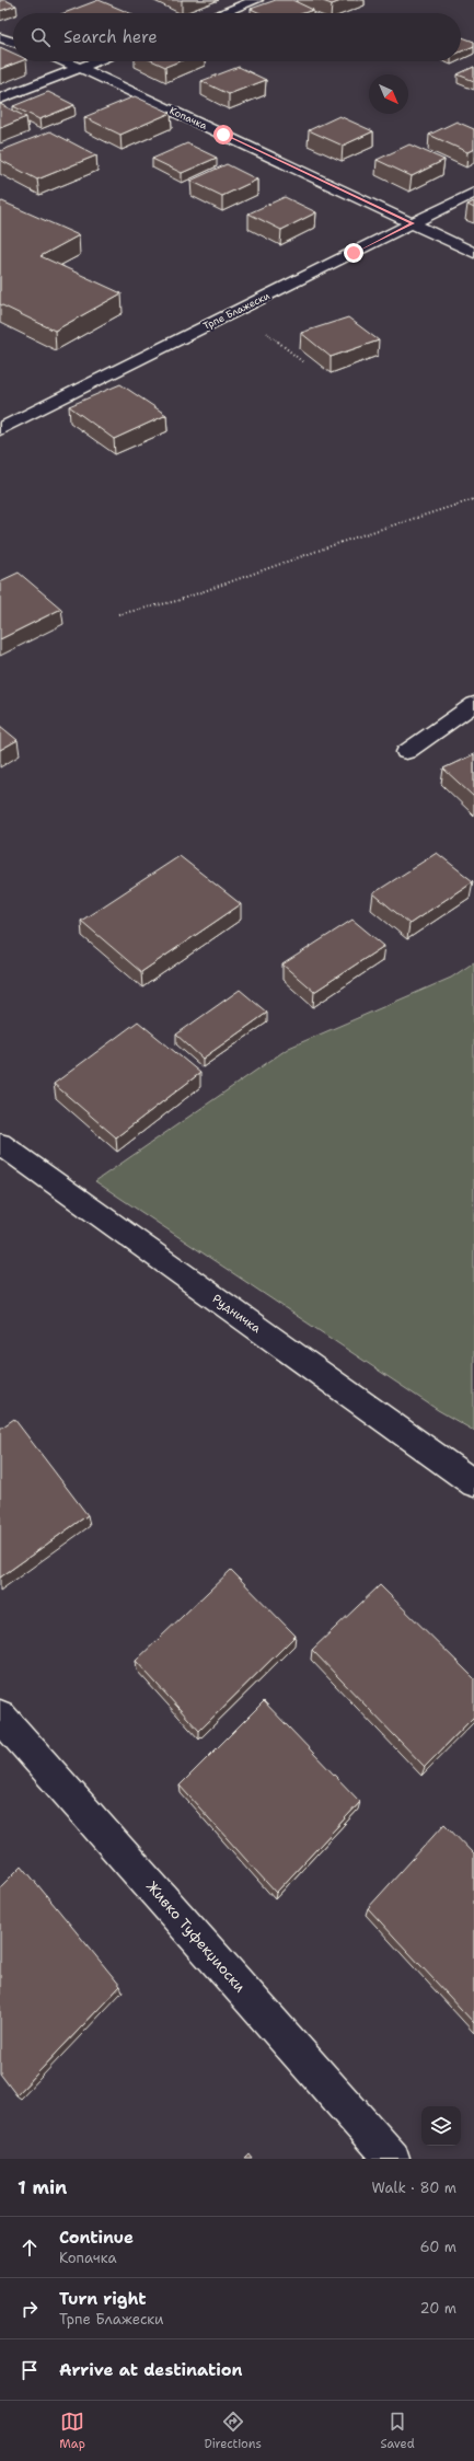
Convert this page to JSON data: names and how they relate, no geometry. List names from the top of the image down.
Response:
{
  "streets": {
    "street": [
      "Копачка",
      "Трпе Блажески",
      "Рудничка",
      "Живко Туфекџиоски"
    ]
  },
  "crossings": [
    ["Копачка", "Трпе Блажески"]
  ],
  "north": "bottom right",
  "page": {
    "search": "Search here",
    "heading": ["1 min", "Walk · 80 m"],
    "list": [
      ["Continue", "Копачка", "60 m"],
      ["Turn right", "Трпе Блажески", "20 m"],
      "Arrive at destination"
    ],
    "nav": ["Map", "Directions", "Saved"]
  }
}
